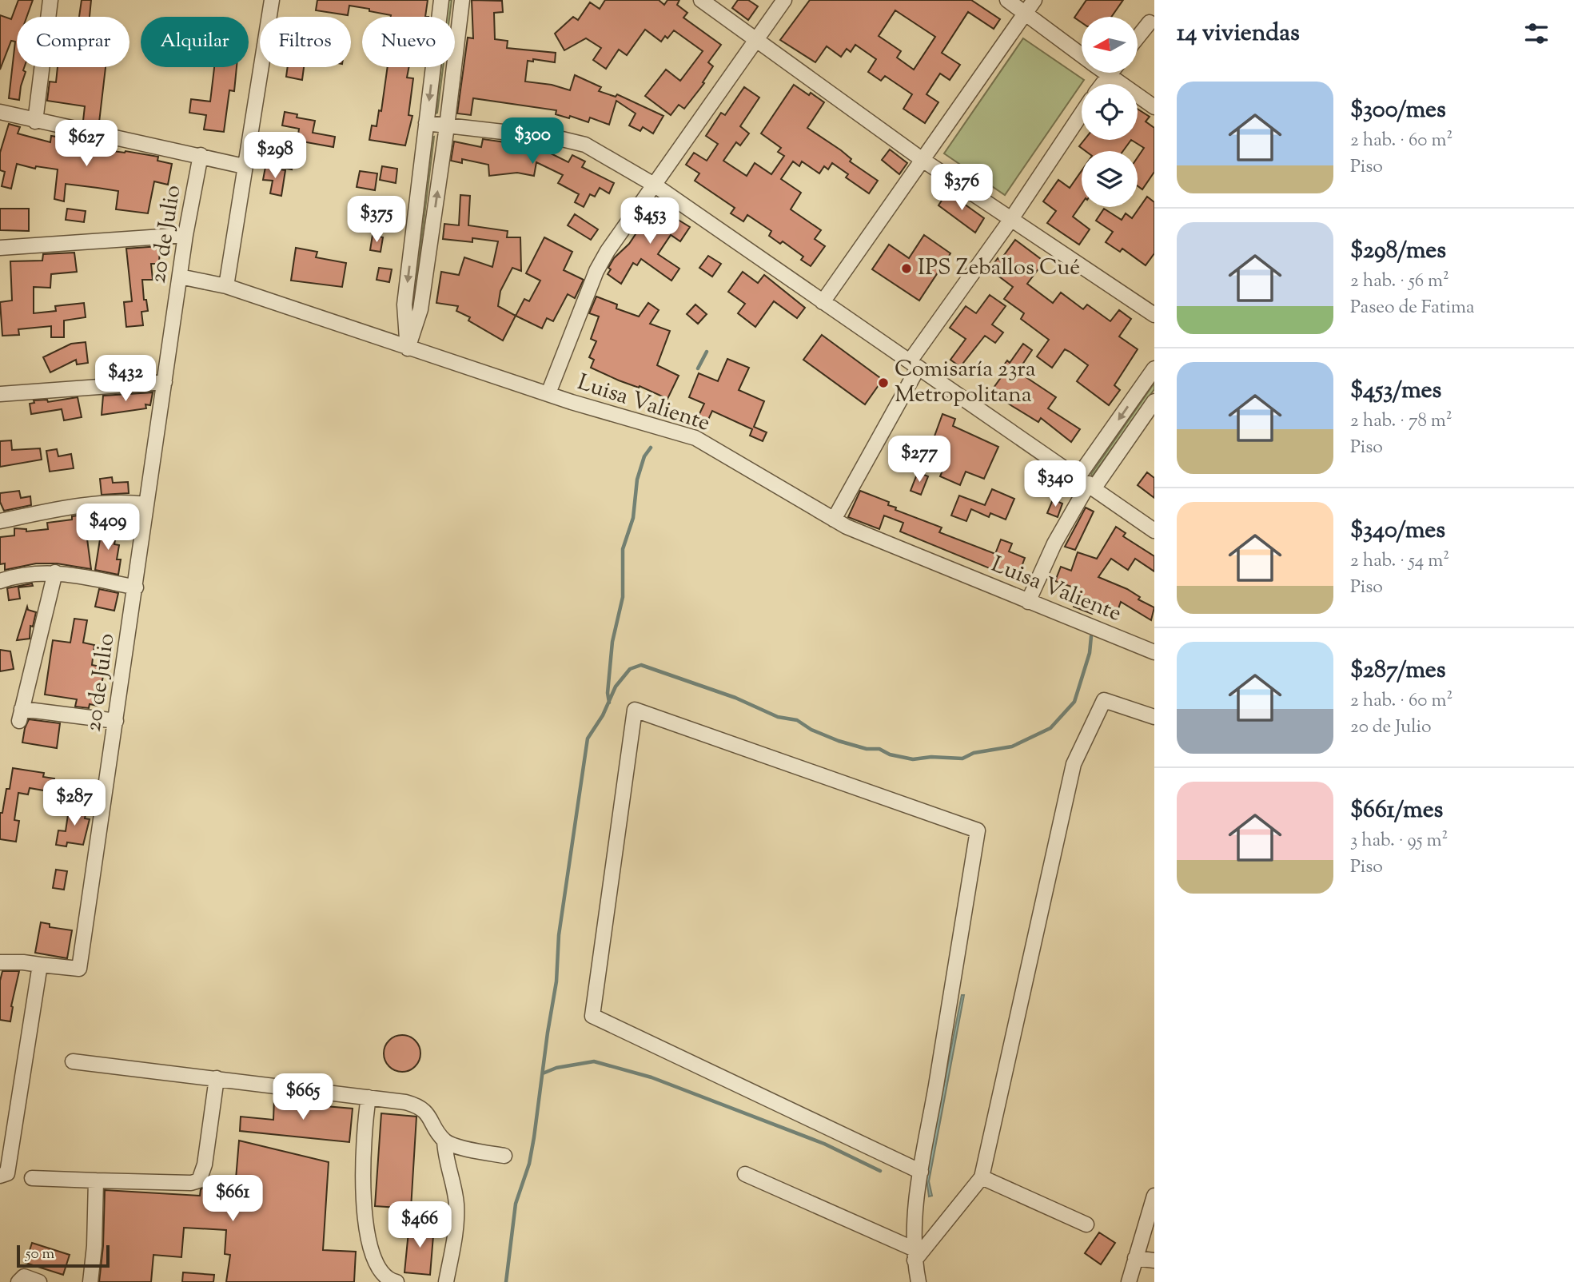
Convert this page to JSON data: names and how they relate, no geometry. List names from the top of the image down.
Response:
{
  "streets": {
    "street": ["20 de Julio", "Luisa Valiente"]
  },
  "crossings": [
    ["20 de Julio", "Luisa Valiente"]
  ],
  "places": ["IPS Zeballos Cué", "Comisaría 23ra Metropolitana"],
  "scale_bar": "50 m",
  "north": "left",
  "page": {
    "heading": "14 viviendas",
    "chip": [
      "Comprar",
      "Alquilar",
      "Filtros",
      "Nuevo"
    ],
    "list": [
      {
        "name": "$300/mes",
        "note": "2 hab. · 60 m² · Piso"
      },
      {
        "name": "$298/mes",
        "note": "2 hab. · 56 m² · Paseo de Fatima"
      },
      {
        "name": "$453/mes",
        "note": "2 hab. · 78 m² · Piso"
      },
      {
        "name": "$340/mes",
        "note": "2 hab. · 54 m² · Piso"
      },
      {
        "name": "$287/mes",
        "note": "2 hab. · 60 m² · 20 de Julio"
      },
      {
        "name": "$661/mes",
        "note": "3 hab. · 95 m² · Piso"
      }
    ],
    "price": [
      "$300",
      "$627",
      "$298",
      "$376",
      "$375",
      "$453",
      "$432",
      "$277",
      "$340",
      "$409",
      "$287",
      "$665",
      "$661",
      "$466"
    ],
    "scale": "50 m"
  }
}
